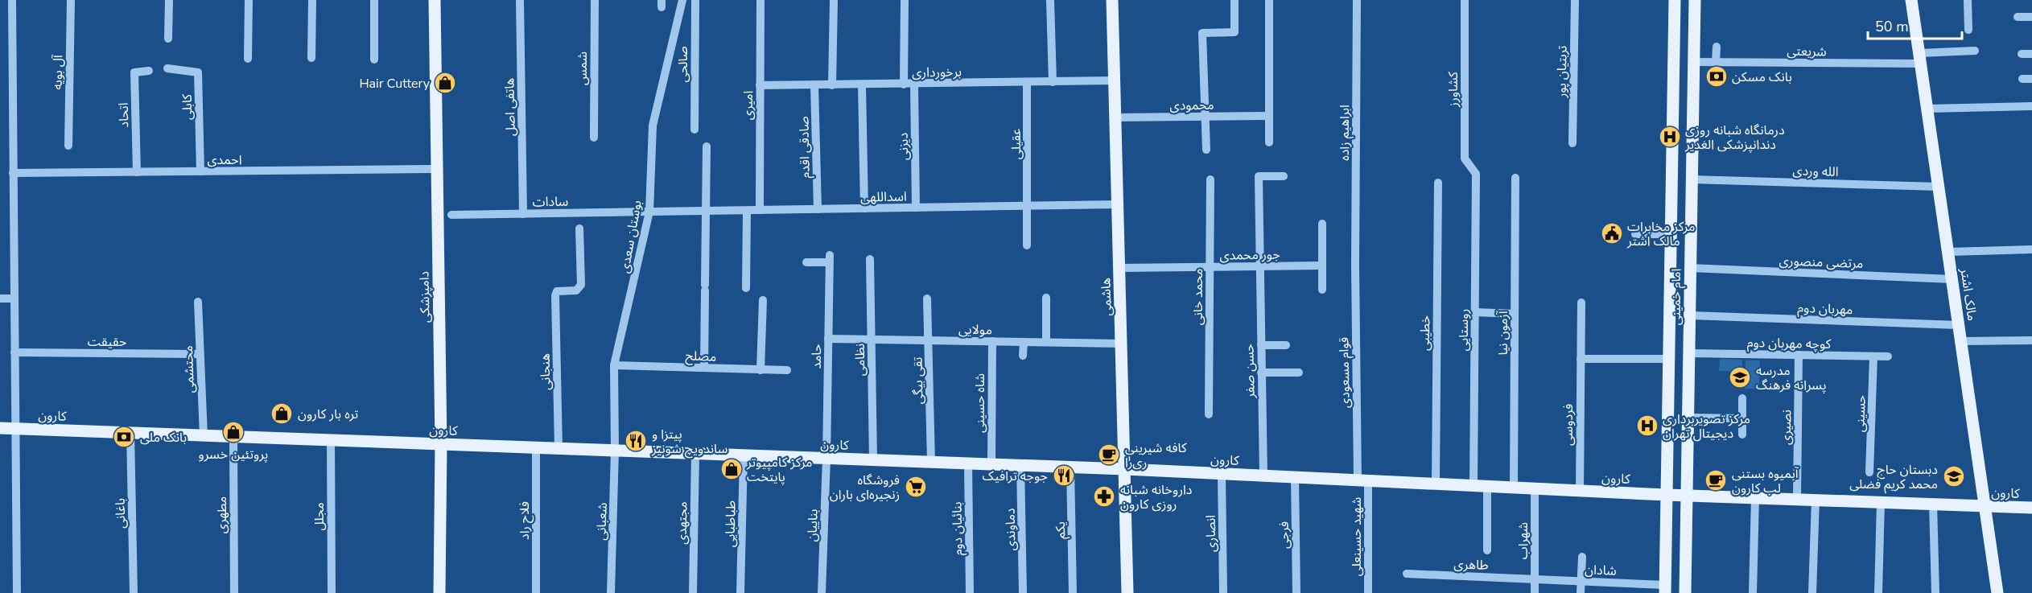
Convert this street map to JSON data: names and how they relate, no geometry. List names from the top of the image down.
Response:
{
  "streets": {
    "main road": [
      "مالک اشتر",
      "دامپزشکی",
      "هاشمی",
      "امام خمینی",
      "کارون"
    ],
    "street": [
      "شریعتی",
      "صالحی",
      "شمس",
      "برخورداری",
      "تربتیان پور",
      "آل بویه",
      "کشاورز",
      "محمودی",
      "امیری",
      "کابلی",
      "هاتفی اصل",
      "اتحاد",
      "ابراهیم زاده",
      "عقیلی",
      "دیزنی",
      "صادقی اقدم",
      "احمدی",
      "الله وردی",
      "اسداللهی",
      "سادات",
      "بوستان سعدی",
      "جور محمدی",
      "مرتضی منصوری",
      "محمد خانی",
      "مهربان دوم",
      "مولایی",
      "روستایی",
      "خطیبی",
      "آزمون نیا",
      "حقیقت",
      "کوچه مهربان دوم",
      "مصلح",
      "حامد",
      "نظامی",
      "محتشمی",
      "حسن صفر",
      "هنجانی",
      "قوام مسعودی",
      "تقی بیگی",
      "شاه حسینی",
      "حسینی",
      "فردوسی",
      "نصیری",
      "باغانی",
      "مطهری",
      "مجلل",
      "فلاح راد",
      "شعبانی",
      "مجتهدی",
      "طباطبایی",
      "بناییان",
      "بنائیان دوم",
      "دماوندی",
      "یکم",
      "انصاری",
      "فرجی",
      "شهید حسینعلی",
      "شهراب",
      "طاهری",
      "شادان"
    ]
  },
  "crossings": [
    ["شریعتی", "مالک اشتر"],
    ["شریعتی", "امام خمینی"],
    ["برخورداری", "امیری"],
    ["برخورداری", "عقیلی"],
    ["برخورداری", "دیزنی"],
    ["برخورداری", "صادقی اقدم"],
    ["برخورداری", "هاشمی"],
    ["کشاورز", "روستایی"],
    ["محمودی", "هاشمی"],
    ["امیری", "اسداللهی"],
    ["کابلی", "احمدی"],
    ["هاتفی اصل", "سادات"],
    ["اتحاد", "احمدی"],
    ["ابراهیم زاده", "قوام مسعودی"],
    ["عقیلی", "اسداللهی"],
    ["دیزنی", "اسداللهی"],
    ["صادقی اقدم", "اسداللهی"],
    ["احمدی", "دامپزشکی"],
    ["الله وردی", "مالک اشتر"],
    ["الله وردی", "امام خمینی"],
    ["اسداللهی", "سادات"],
    ["اسداللهی", "بوستان سعدی"],
    ["اسداللهی", "هاشمی"],
    ["سادات", "بوستان سعدی"],
    ["سادات", "دامپزشکی"],
    ["بوستان سعدی", "مصلح"],
    ["بوستان سعدی", "کارون"],
    ["بوستان سعدی", "شعبانی"],
    ["جور محمدی", "هاشمی"],
    ["جور محمدی", "محمد خانی"],
    ["جور محمدی", "حسن صفر"],
    ["مرتضی منصوری", "مالک اشتر"],
    ["مرتضی منصوری", "امام خمینی"],
    ["مالک اشتر", "مهربان دوم"],
    ["مالک اشتر", "کارون"],
    ["دامپزشکی", "کارون"],
    ["هاشمی", "مولایی"],
    ["هاشمی", "کارون"],
    ["امام خمینی", "مهربان دوم"],
    ["امام خمینی", "کوچه مهربان دوم"],
    ["امام خمینی", "کارون"],
    ["امام خمینی", "شادان"],
    ["مولایی", "حامد"],
    ["مولایی", "نظامی"],
    ["مولایی", "تقی بیگی"],
    ["مولایی", "شاه حسینی"],
    ["روستایی", "کارون"],
    ["خطیبی", "کارون"],
    ["آزمون نیا", "کارون"],
    ["حقیقت", "محتشمی"],
    ["کوچه مهربان دوم", "حسینی"],
    ["کوچه مهربان دوم", "نصیری"],
    ["حامد", "کارون"],
    ["حامد", "بناییان"],
    ["نظامی", "کارون"],
    ["محتشمی", "کارون"],
    ["حسن صفر", "کارون"],
    ["هنجانی", "کارون"],
    ["قوام مسعودی", "کارون"],
    ["قوام مسعودی", "شهید حسینعلی"],
    ["تقی بیگی", "کارون"],
    ["شاه حسینی", "کارون"],
    ["کارون", "فردوسی"],
    ["کارون", "نصیری"],
    ["کارون", "باغانی"],
    ["کارون", "مطهری"],
    ["کارون", "مجلل"],
    ["کارون", "فلاح راد"],
    ["کارون", "شعبانی"],
    ["کارون", "مجتهدی"],
    ["کارون", "طباطبایی"],
    ["کارون", "بناییان"],
    ["کارون", "بنائیان دوم"],
    ["کارون", "دماوندی"],
    ["کارون", "یکم"],
    ["کارون", "انصاری"],
    ["کارون", "فرجی"],
    ["کارون", "شهید حسینعلی"],
    ["کارون", "شهراب"],
    ["شهراب", "طاهری"],
    ["شهراب", "شادان"],
    ["طاهری", "شادان"]
  ],
  "places": {
    "bank": ["بانک مسکن", "بانک ملی"],
    "shop": [
      "Hair Cuttery",
      "تره بار کارون",
      "پروتئین خسرو",
      "مرکز کامپیوتر پایتخت"
    ],
    "hospital": ["درمانگاه شبانه روزی دندانپزشکی الغدیر", "مرکز تصویربرداری دیجیتال تهران"],
    "public building": ["مرکز مخابرات مالک اشتر"],
    "school or university": ["مدرسه پسرانه فرهنگ", "دبستان حاج محمد کریم فضلی"],
    "restaurant": ["پیتزا و ساندویچ شونیز", "جوجه ترافیک"],
    "cafe": ["کافه شیرینی ری‌را", "آبمیوه بستنی لب کارون"],
    "supermarket": ["فروشگاه زنجیره‌ای باران"],
    "pharmacy": ["داروخانه شبانه روزی کارون"]
  },
  "scale_bar": "50 m"
}
